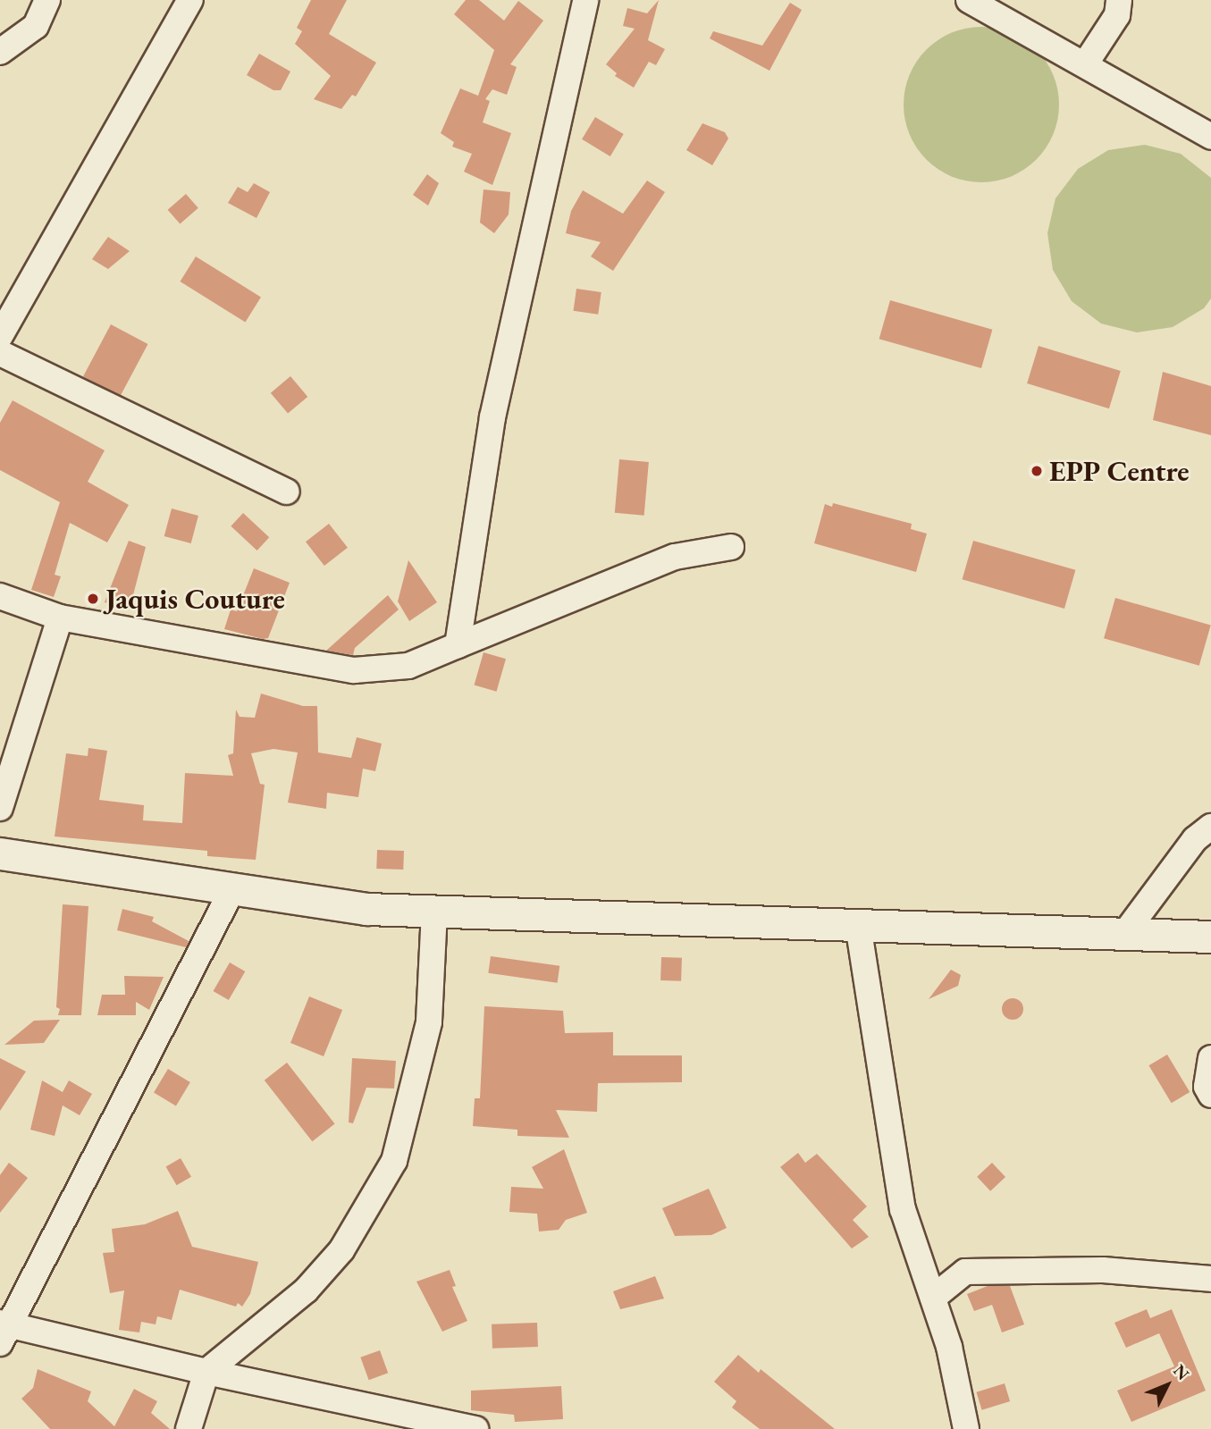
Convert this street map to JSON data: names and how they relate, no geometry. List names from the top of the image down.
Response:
{
  "places": ["EPP Centre", "Jaquis Couture"],
  "north": "top right"
}
